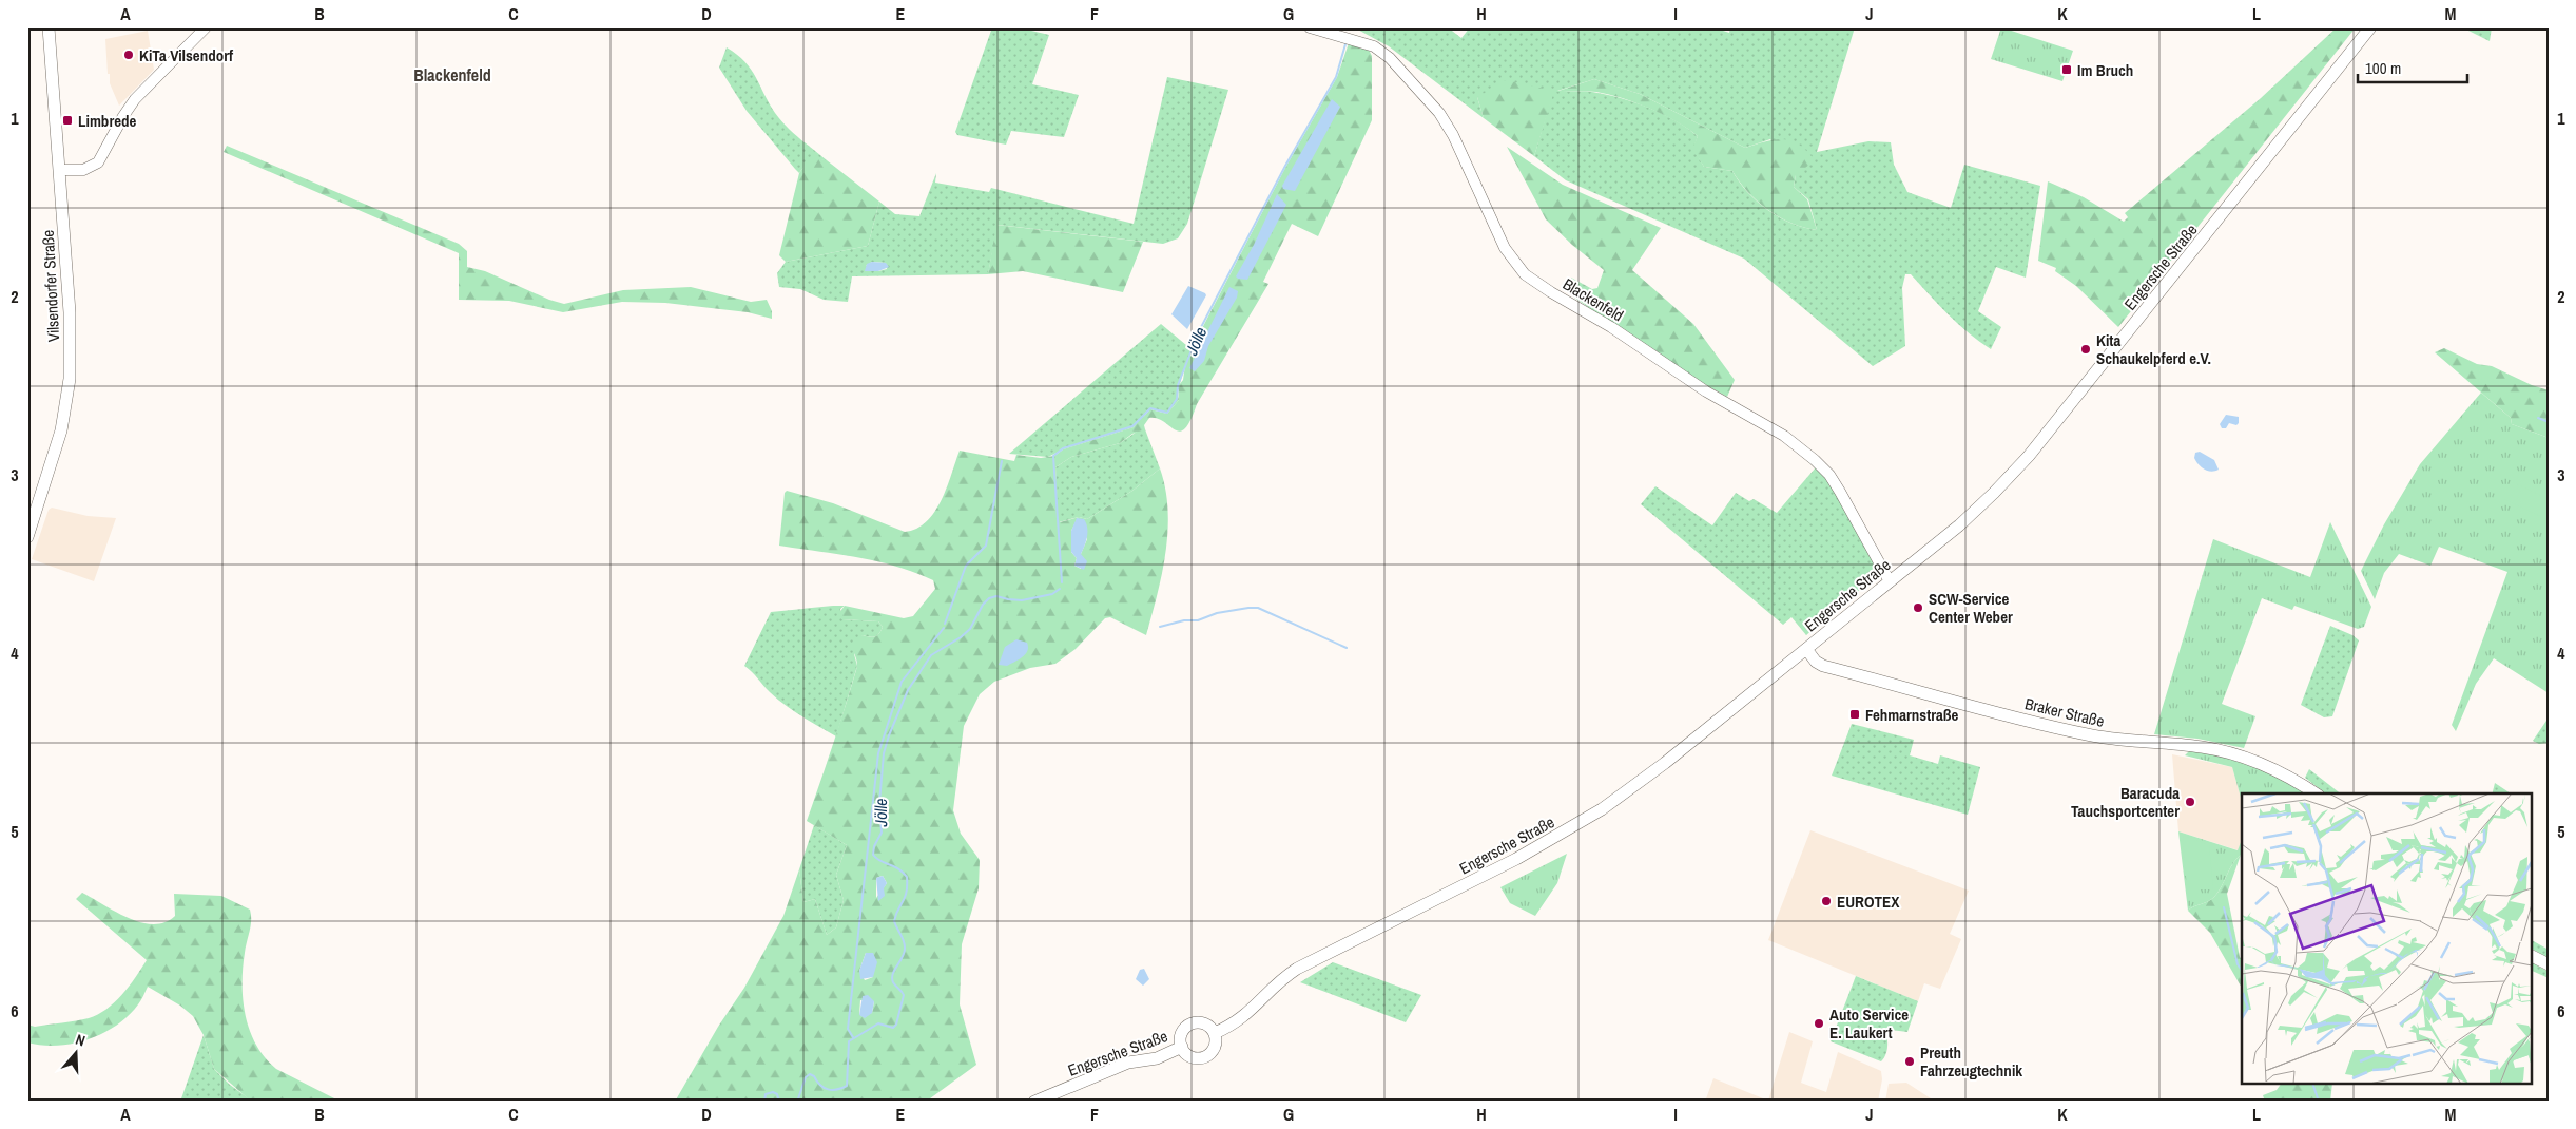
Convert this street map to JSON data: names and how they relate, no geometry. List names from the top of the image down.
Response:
{
  "streets": {
    "main road": ["Engersche Straße", "Vilsendorfer Straße", "Braker Straße"],
    "street": ["Blackenfeld"]
  },
  "crossings": [
    ["Engersche Straße", "Blackenfeld"],
    ["Engersche Straße", "Braker Straße"]
  ],
  "districts": ["Blackenfeld"],
  "water": ["Jölle"],
  "places": {
    "other": [
      "KiTa Vilsendorf",
      "Kita Schaukelpferd e.V.",
      "SCW-Service Center Weber",
      "Baracuda Tauchsportcenter",
      "EUROTEX",
      "Auto Service E. Laukert",
      "Preuth Fahrzeugtechnik"
    ],
    "transit": ["Im Bruch", "Limbrede", "Fehmarnstraße"]
  },
  "scale_bar": "100 m",
  "north": "top",
  "grid": {
    "columns": [
      "A",
      "B",
      "C",
      "D",
      "E",
      "F",
      "G",
      "H",
      "I",
      "J",
      "K",
      "L",
      "M"
    ],
    "rows": [
      "1",
      "2",
      "3",
      "4",
      "5",
      "6"
    ]
  }
}
